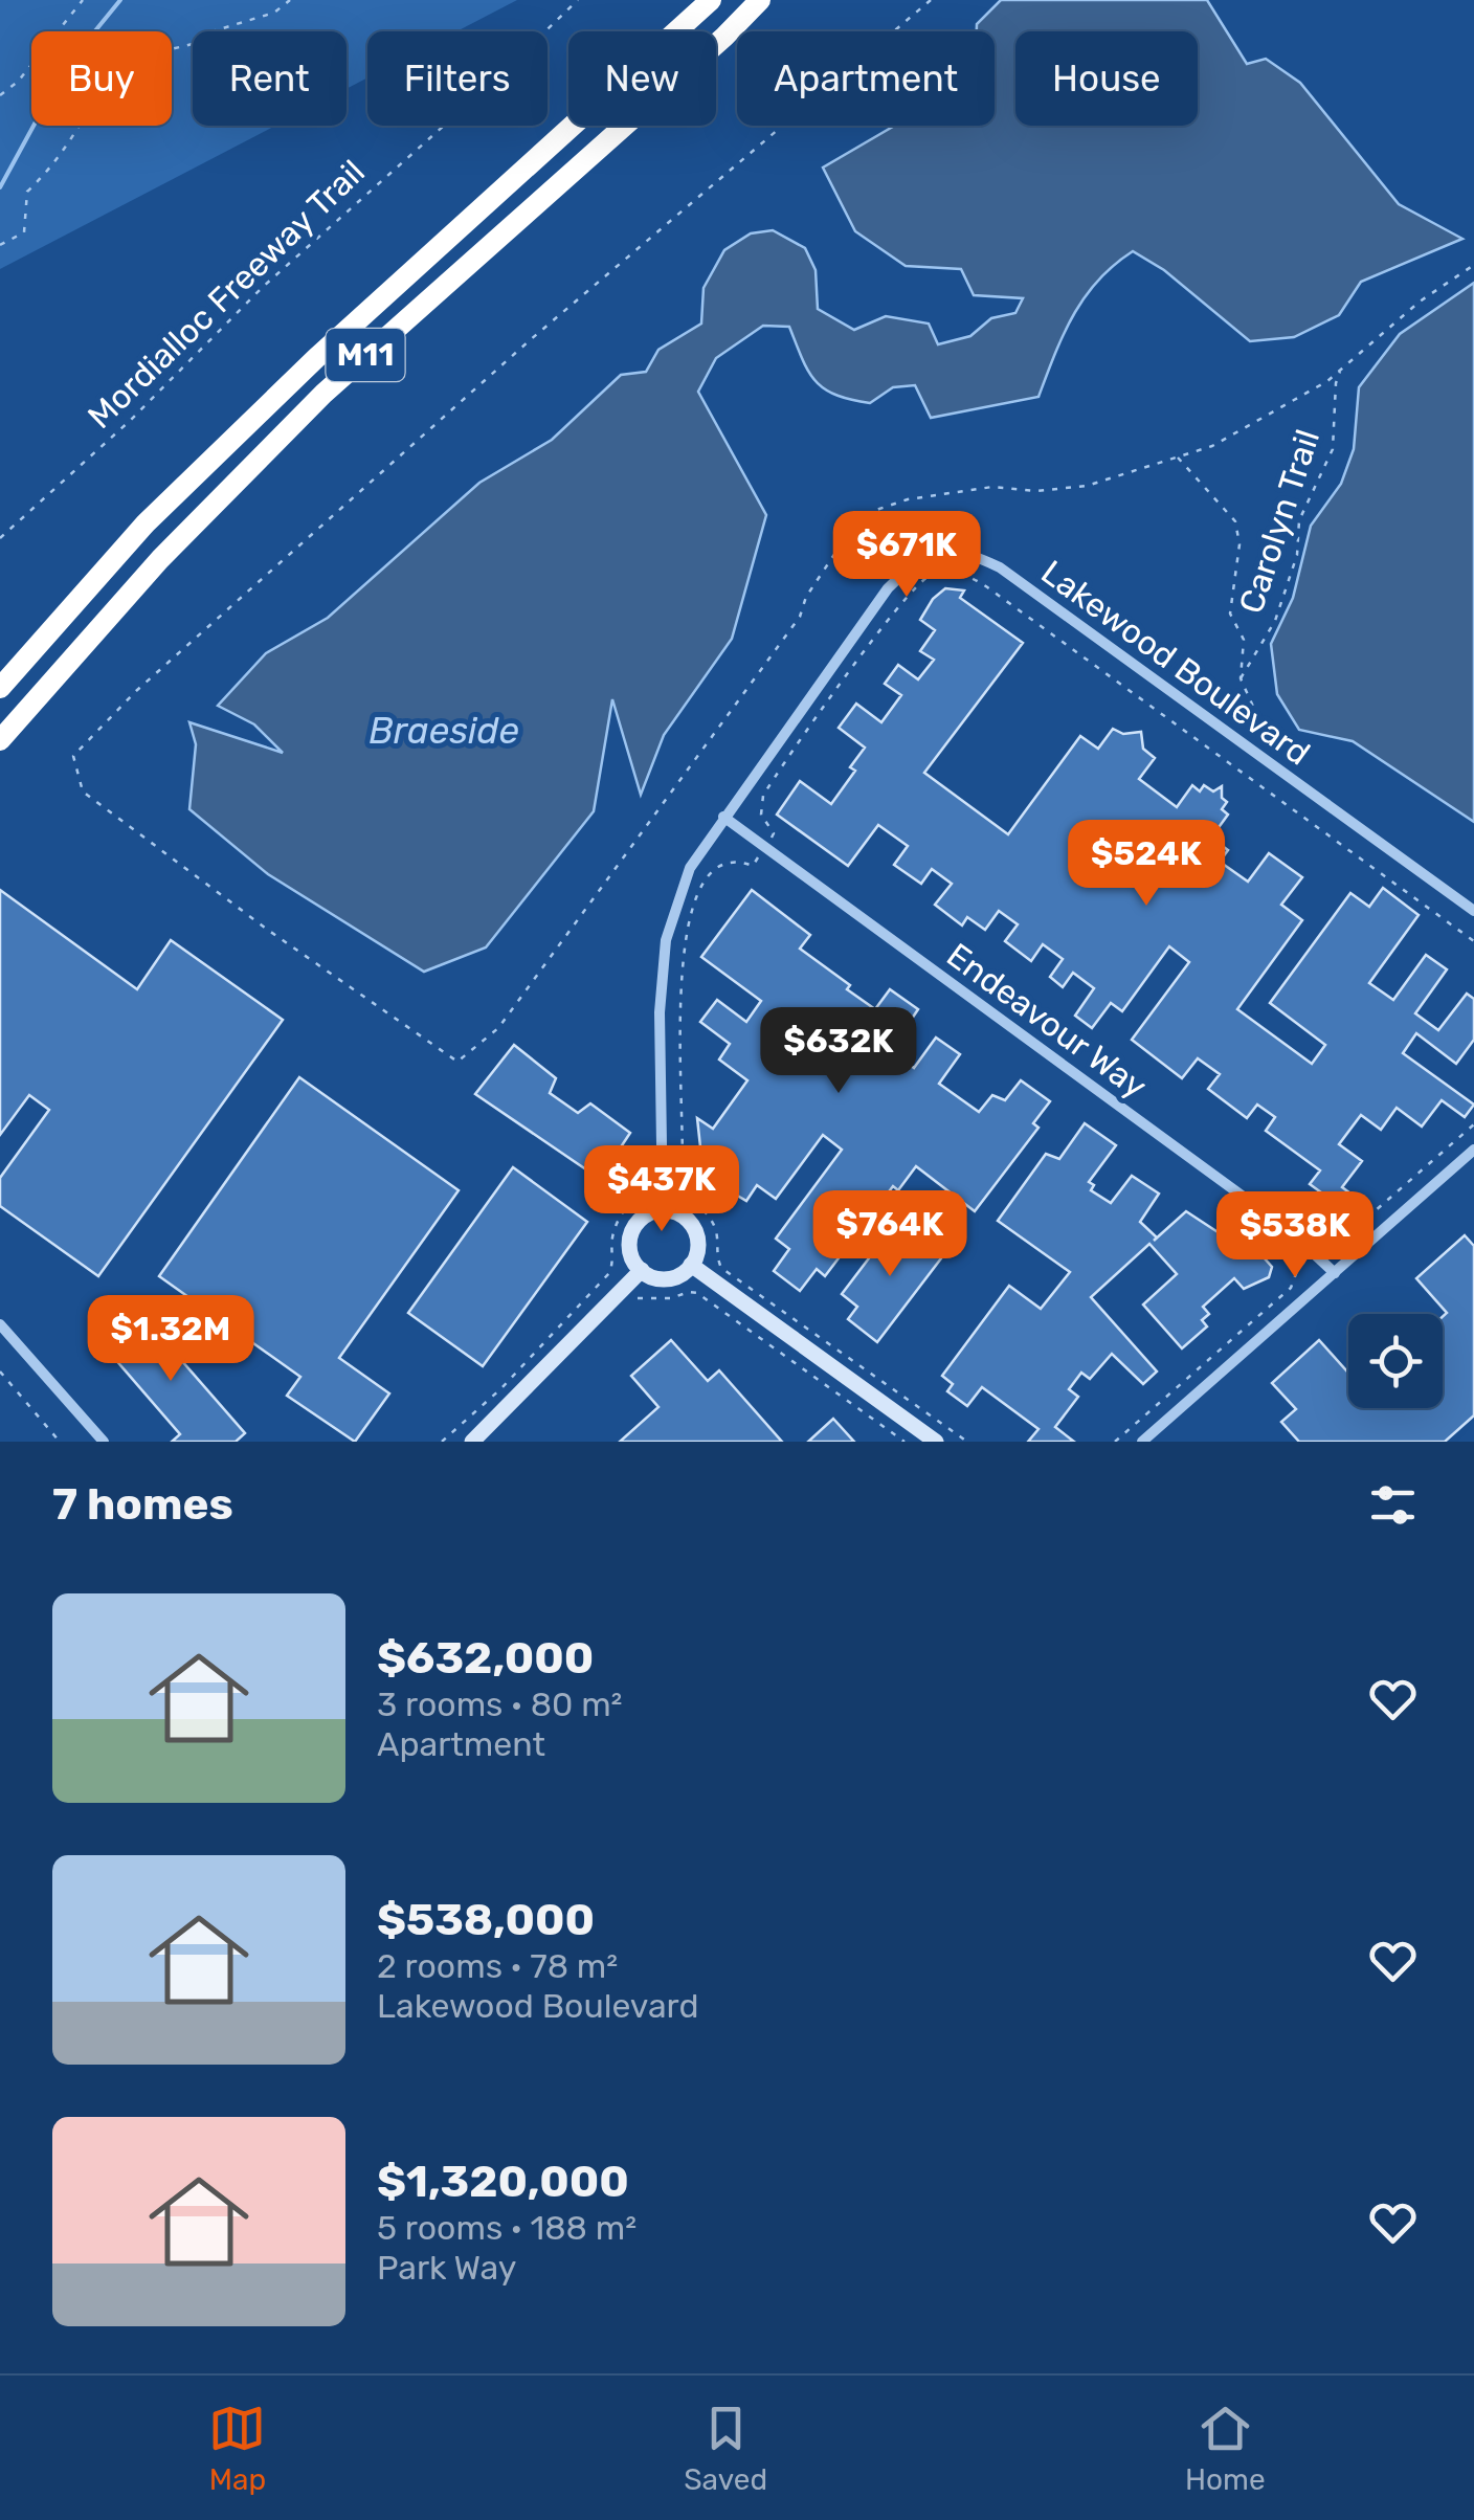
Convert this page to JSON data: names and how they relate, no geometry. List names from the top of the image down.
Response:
{
  "streets": {
    "highway": ["M11"],
    "street": ["Lakewood Boulevard", "Endeavour Way"],
    "path": ["Mordialloc Freeway Trail", "Carolyn Trail"]
  },
  "crossings": [
    ["Lakewood Boulevard", "Endeavour Way"]
  ],
  "water": ["Braeside"],
  "page": {
    "chip": [
      "Buy",
      "Rent",
      "Filters",
      "New",
      "Apartment",
      "House"
    ],
    "price": [
      "$671K",
      "$524K",
      "$632K",
      "$437K",
      "$764K",
      "$538K",
      "$1.32M"
    ],
    "heading": "7 homes",
    "list": [
      {
        "name": "$632,000",
        "note": "3 rooms · 80 m² · Apartment"
      },
      {
        "name": "$538,000",
        "note": "2 rooms · 78 m² · Lakewood Boulevard"
      },
      {
        "name": "$1,320,000",
        "note": "5 rooms · 188 m² · Park Way"
      }
    ],
    "tabs": ["Map", "Saved", "Home"]
  }
}
